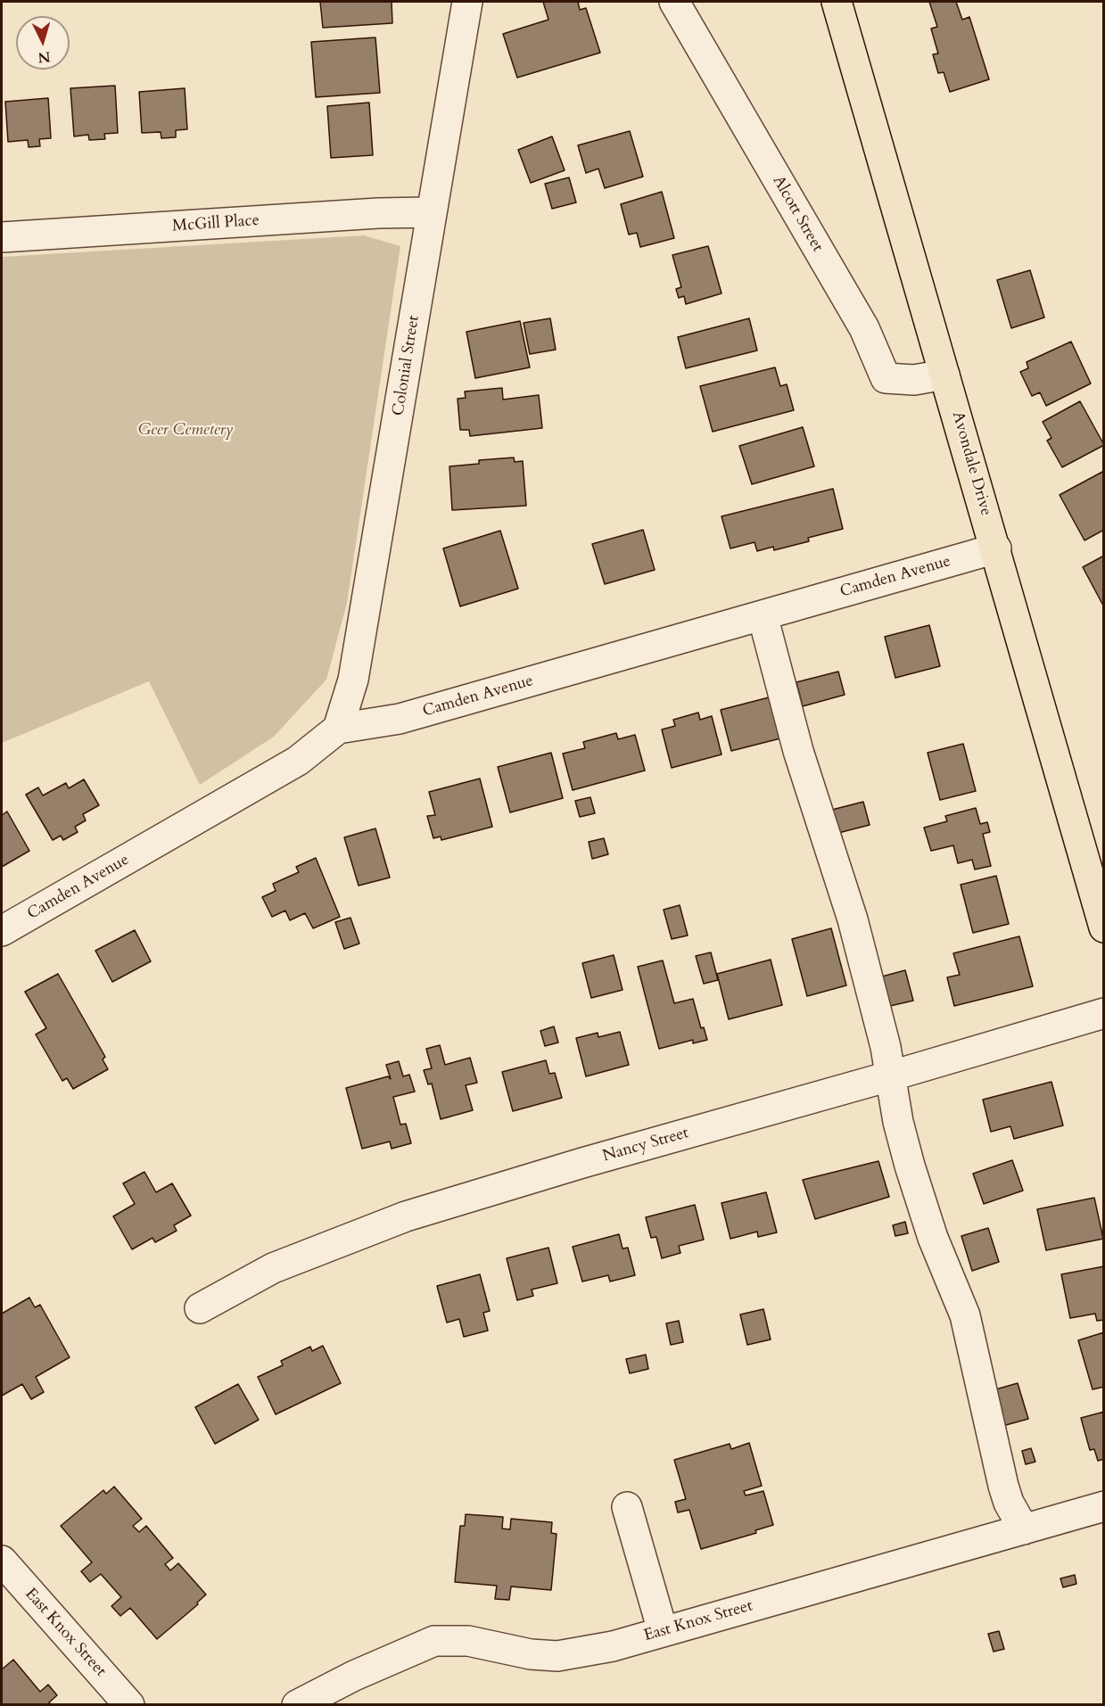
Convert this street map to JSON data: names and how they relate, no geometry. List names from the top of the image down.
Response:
{
  "streets": {
    "main road": ["Avondale Drive"],
    "street": [
      "Alcott Street",
      "McGill Place",
      "Colonial Street",
      "Camden Avenue",
      "Nancy Street",
      "East Knox Street"
    ]
  },
  "crossings": [
    ["Alcott Street", "Avondale Drive"],
    ["McGill Place", "Colonial Street"],
    ["Colonial Street", "Camden Avenue"],
    ["Avondale Drive", "Camden Avenue"]
  ],
  "parks": ["Geer Cemetery"],
  "north": "bottom"
}
